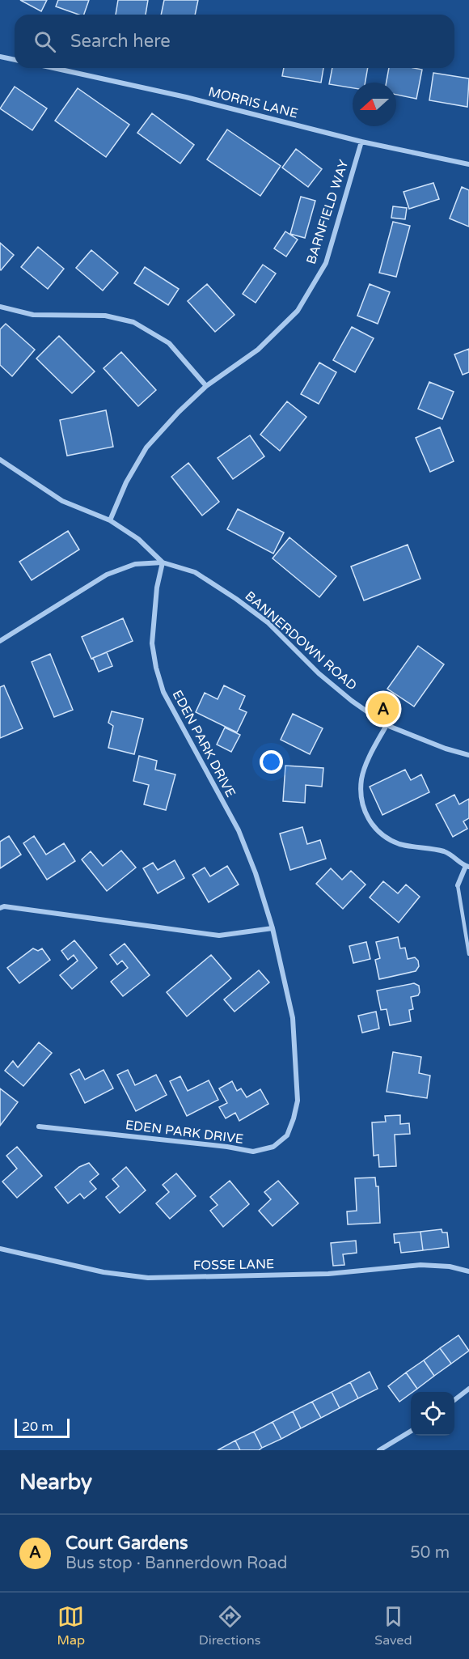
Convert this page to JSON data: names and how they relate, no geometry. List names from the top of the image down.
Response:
{
  "streets": {
    "street": [
      "MORRIS LANE",
      "BARNFIELD WAY",
      "BANNERDOWN ROAD",
      "EDEN PARK DRIVE",
      "FOSSE LANE"
    ]
  },
  "crossings": [
    ["MORRIS LANE", "BARNFIELD WAY"],
    ["BARNFIELD WAY", "BANNERDOWN ROAD"],
    ["BANNERDOWN ROAD", "EDEN PARK DRIVE"]
  ],
  "scale_bar": "20 m",
  "north": "left",
  "page": {
    "search": "Search here",
    "pins": "A",
    "scale": "20 m",
    "heading": "Nearby",
    "list": [
      {
        "mark": "A",
        "name": "Court Gardens",
        "note": "Bus stop · Bannerdown Road",
        "value": "50 m"
      }
    ],
    "nav": ["Map", "Directions", "Saved"]
  }
}
